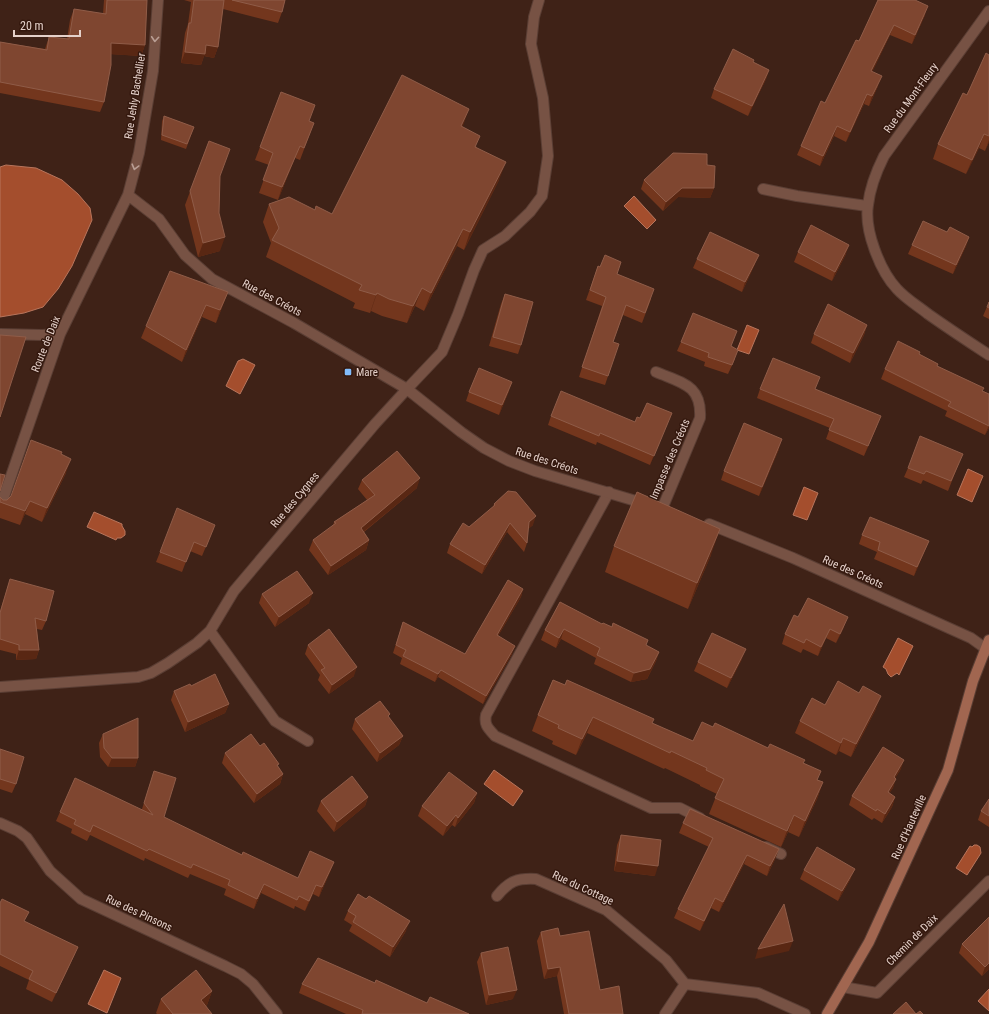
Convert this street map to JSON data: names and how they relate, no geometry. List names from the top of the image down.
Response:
{
  "streets": {
    "street": [
      "Rue Jehly Bachellier",
      "Rue du Mont-Fleury",
      "Rue des Créots",
      "Route de Daix",
      "Impasse des Créots",
      "Rue des Cygnes",
      "Rue d'Hauteville",
      "Rue du Cottage",
      "Rue des Pinsons",
      "Chemin de Daix"
    ]
  },
  "crossings": [
    ["Rue Jehly Bachellier", "Rue des Créots"],
    ["Rue Jehly Bachellier", "Route de Daix"],
    ["Rue des Créots", "Route de Daix"],
    ["Rue des Créots", "Impasse des Créots"],
    ["Rue des Créots", "Rue des Cygnes"],
    ["Rue des Créots", "Rue d'Hauteville"],
    ["Rue d'Hauteville", "Chemin de Daix"]
  ],
  "one_way": ["Rue Jehly Bachellier"],
  "places": {
    "transit": ["Mare"]
  },
  "scale_bar": "20 m"
}
